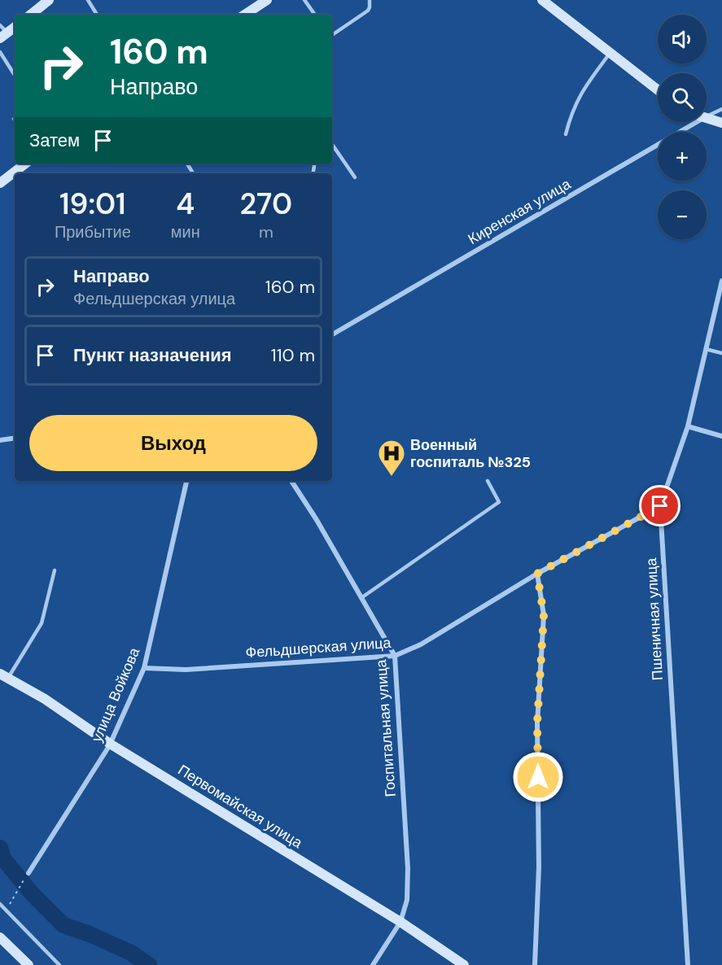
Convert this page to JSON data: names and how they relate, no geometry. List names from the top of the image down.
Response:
{
  "streets": {
    "street": [
      "Киренская улица",
      "Пшеничная улица",
      "Фельдшерская улица",
      "улица Войкова",
      "Госпитальная улица",
      "Первомайская улица"
    ]
  },
  "crossings": [
    ["Пшеничная улица", "Фельдшерская улица"],
    ["Фельдшерская улица", "улица Войкова"],
    ["Фельдшерская улица", "Госпитальная улица"],
    ["улица Войкова", "Первомайская улица"],
    ["Госпитальная улица", "Первомайская улица"]
  ],
  "places": {
    "hospital": ["Военный госпиталь №325"]
  },
  "page": {
    "map_buttons": ["+", "−"],
    "turn": ["160 m", "Направо"],
    "then": "Затем",
    "eta": [
      "19:01",
      "Прибытие",
      "4",
      "мин",
      "270",
      "m"
    ],
    "list": [
      {
        "name": "Направо",
        "note": "Фельдшерская улица",
        "value": "160 m"
      },
      {
        "name": "Пункт назначения",
        "value": "110 m"
      }
    ],
    "buttons": "Выход"
  }
}
